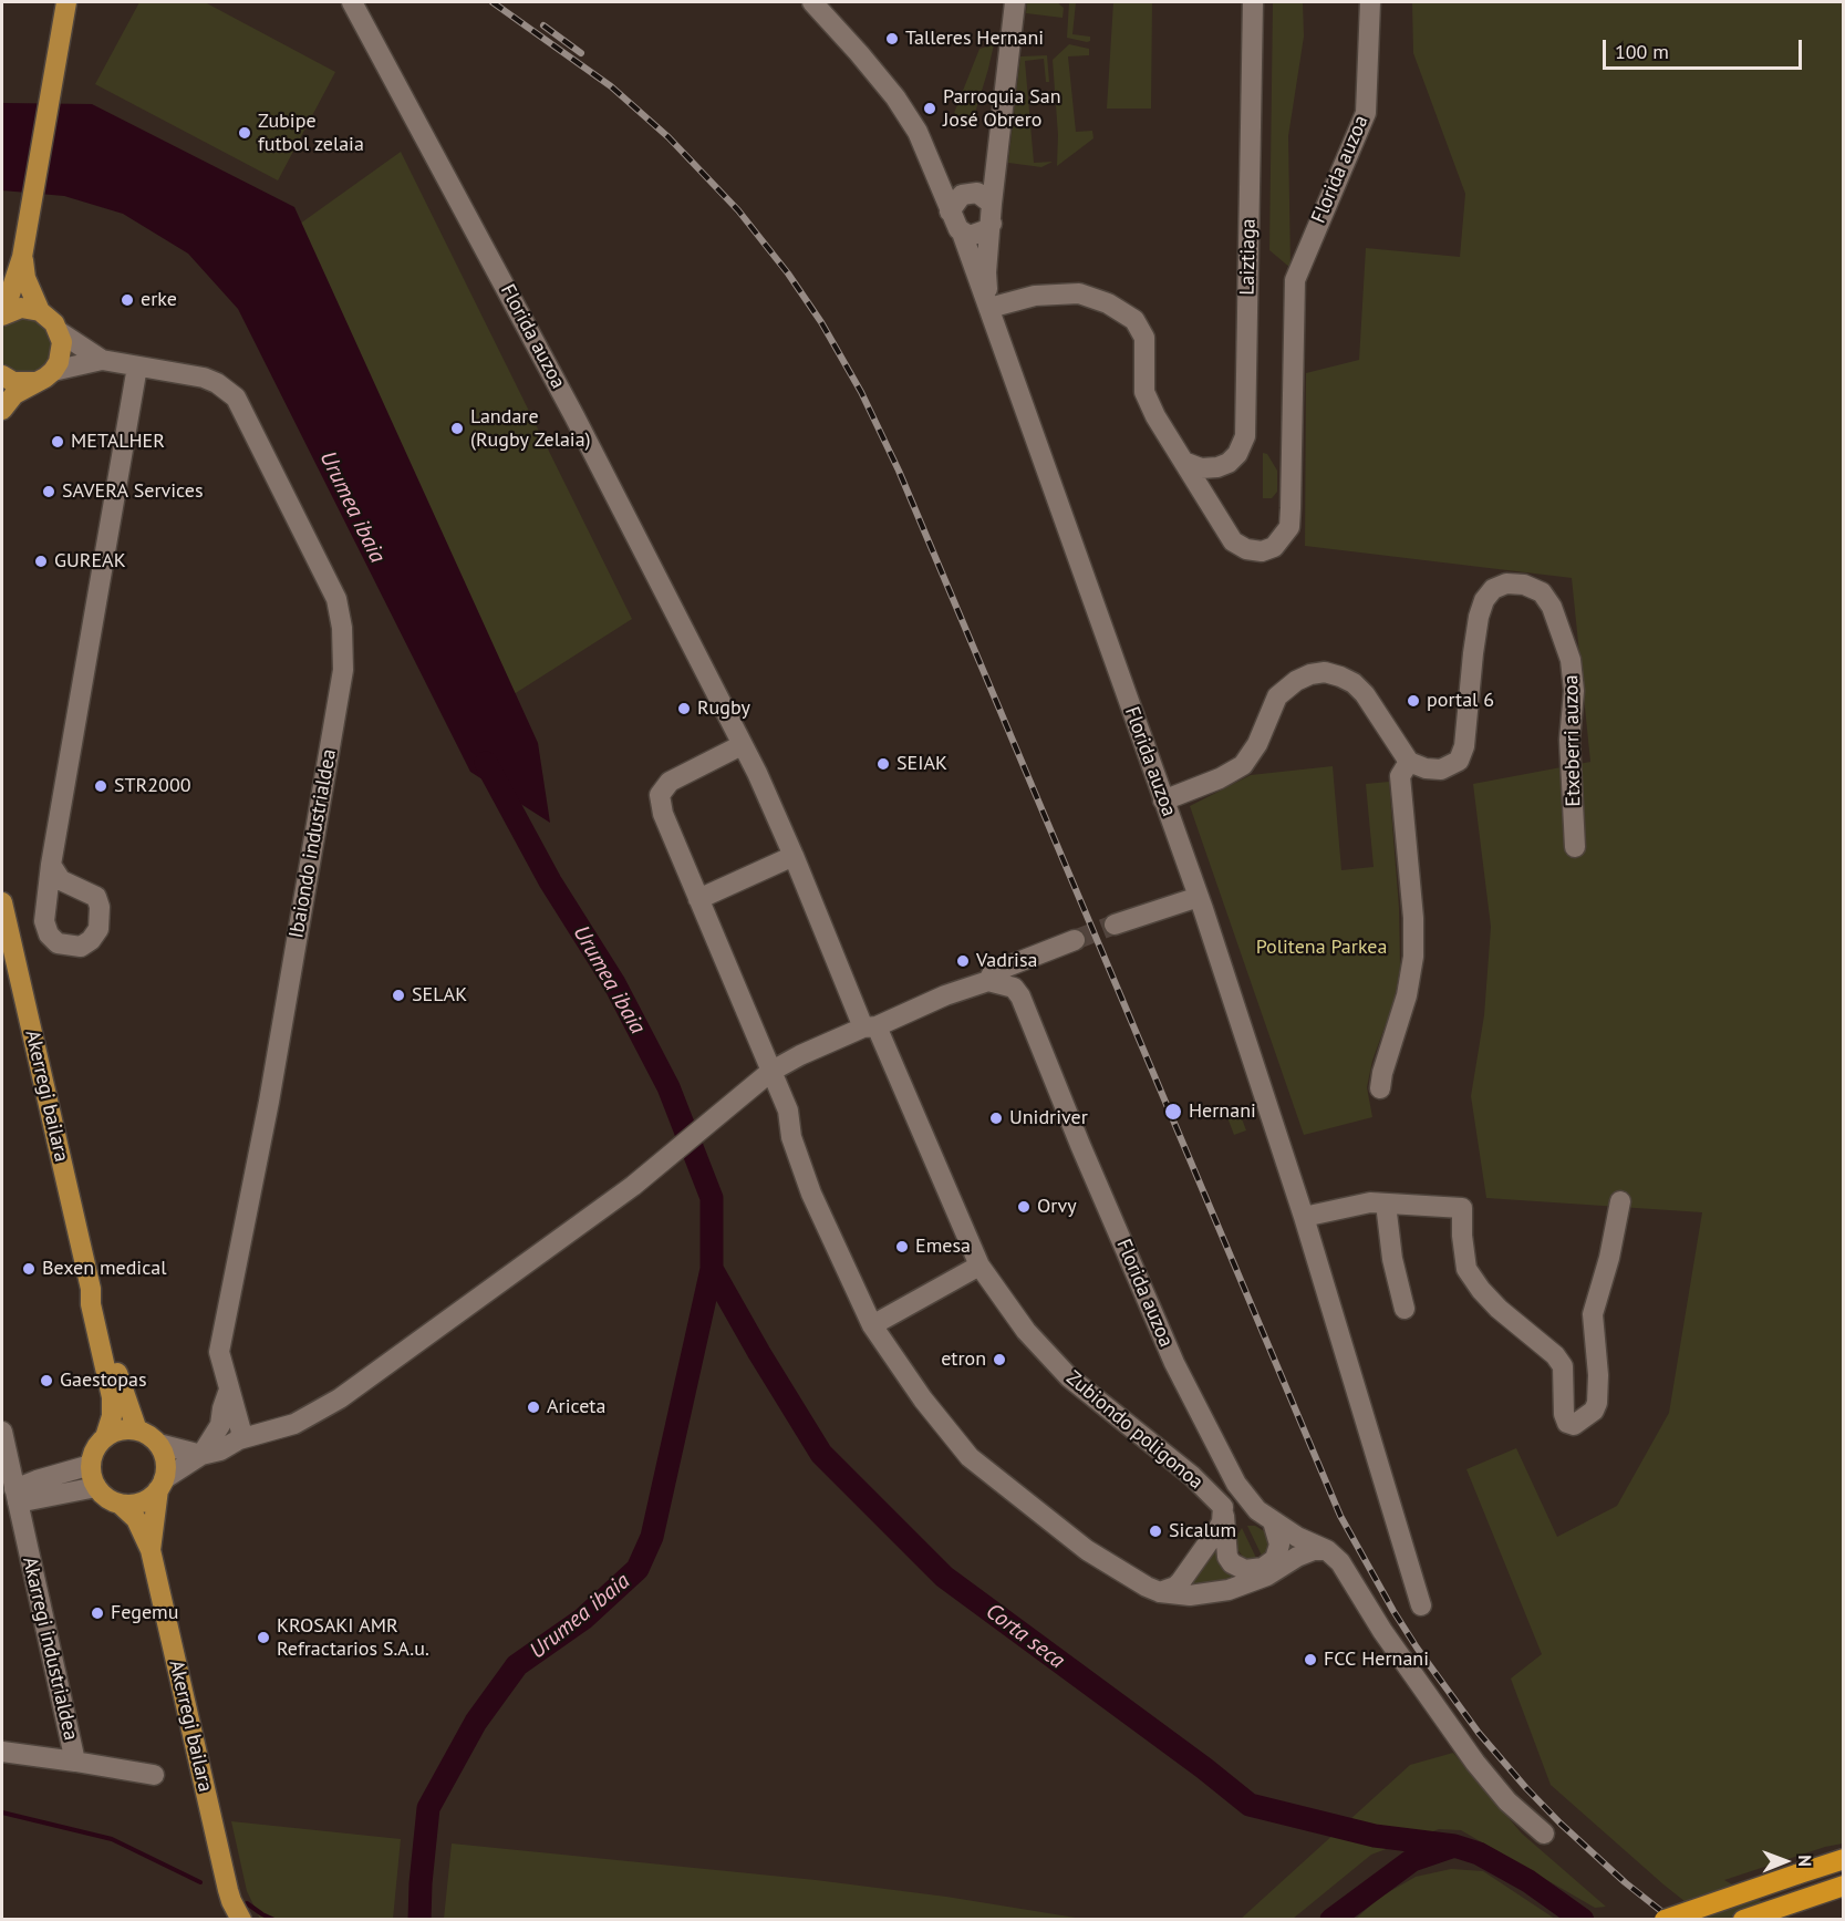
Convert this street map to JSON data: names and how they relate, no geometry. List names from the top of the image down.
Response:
{
  "streets": {
    "main road": ["Akerregi bailara"],
    "street": [
      "Florida auzoa",
      "Laiztiaga",
      "Etxeberri auzoa",
      "Ibaiondo industrialdea",
      "Zubiondo poligonoa",
      "Akarregi industrialdea"
    ]
  },
  "crossings": [
    ["Florida auzoa", "Laiztiaga"],
    ["Florida auzoa", "Zubiondo poligonoa"]
  ],
  "water": ["Urumea ibaia", "Corta seca"],
  "parks": ["Politena Parkea"],
  "places": [
    "Talleres Hernani",
    "Parroquia San José Obrero",
    "Zubipe futbol zelaia",
    "erke",
    "Landare (Rugby Zelaia)",
    "METALHER",
    "SAVERA Services",
    "GUREAK",
    "portal 6",
    "Rugby",
    "SEIAK",
    "STR2000",
    "Vadrisa",
    "SELAK",
    "Hernani",
    "Unidriver",
    "Orvy",
    "Emesa",
    "Bexen medical",
    "etron",
    "Gaestopas",
    "Ariceta",
    "Sicalum",
    "Fegemu",
    "KROSAKI AMR Refractarios S.A.u.",
    "FCC Hernani"
  ],
  "scale_bar": "100 m",
  "north": "right"
}
